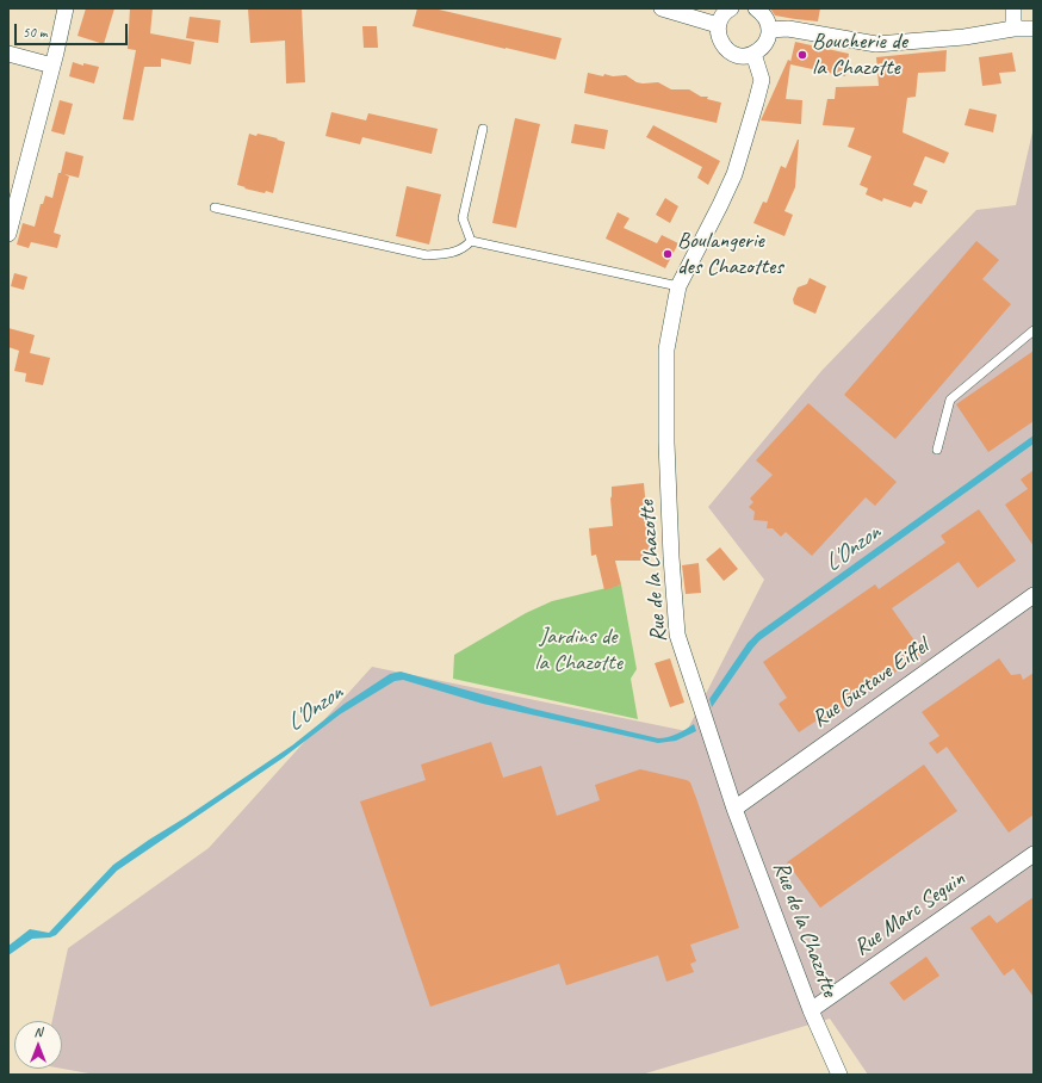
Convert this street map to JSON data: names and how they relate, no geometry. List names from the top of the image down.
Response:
{
  "streets": {
    "street": ["Rue de la Chazotte", "Rue Gustave Eiffel", "Rue Marc Seguin"]
  },
  "crossings": [
    ["Rue de la Chazotte", "Rue Gustave Eiffel"],
    ["Rue de la Chazotte", "Rue Marc Seguin"]
  ],
  "water": ["L'Onzon"],
  "parks": ["Jardins de la Chazotte"],
  "places": ["Boucherie de la Chazotte", "Boulangerie des Chazottes"],
  "scale_bar": "50 m",
  "north": "top"
}
